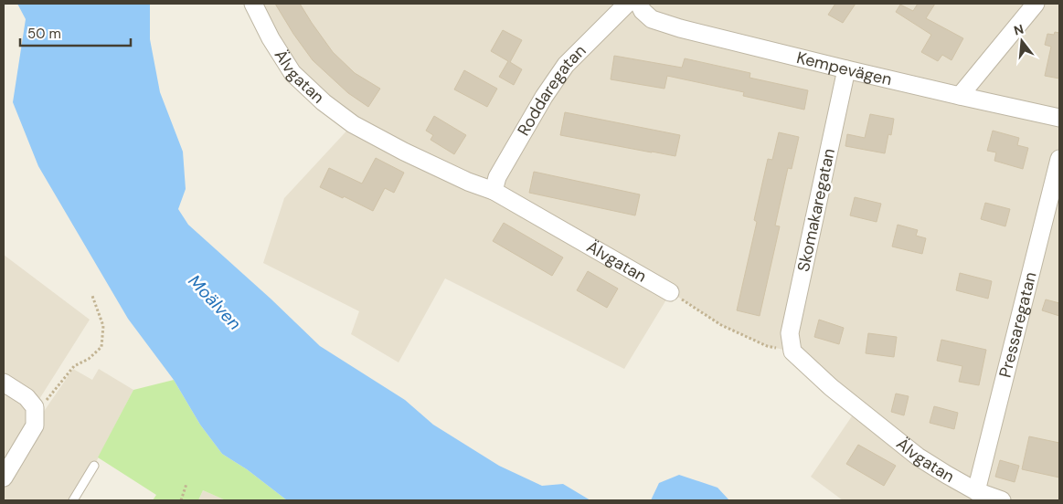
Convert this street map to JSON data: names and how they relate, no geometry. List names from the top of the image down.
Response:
{
  "streets": {
    "street": [
      "Kempevägen",
      "Älvgatan",
      "Roddaregatan",
      "Skomakaregatan",
      "Pressaregatan"
    ]
  },
  "crossings": [
    ["Kempevägen", "Skomakaregatan"],
    ["Älvgatan", "Roddaregatan"],
    ["Älvgatan", "Skomakaregatan"],
    ["Älvgatan", "Pressaregatan"]
  ],
  "water": ["Moälven"],
  "scale_bar": "50 m",
  "north": "top"
}
